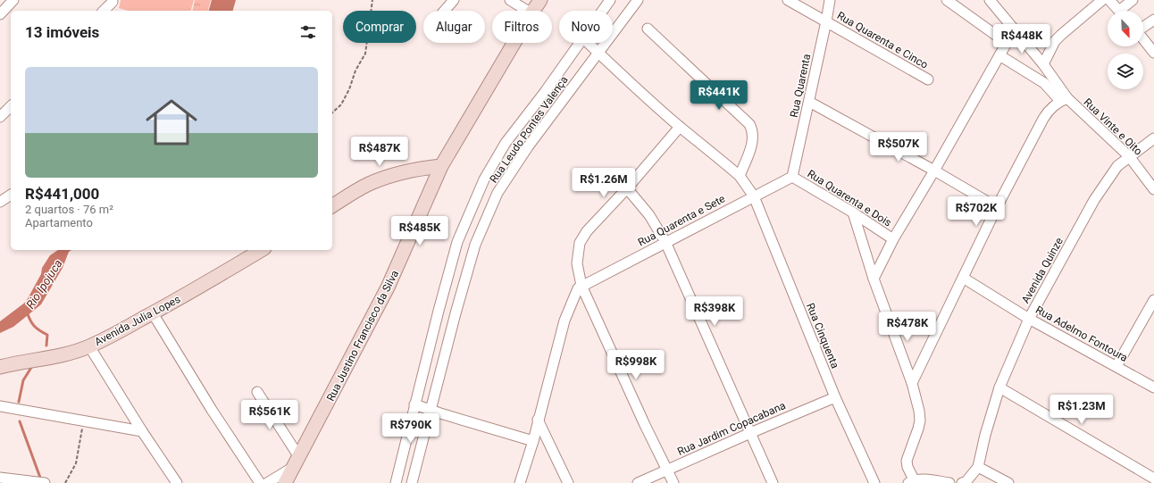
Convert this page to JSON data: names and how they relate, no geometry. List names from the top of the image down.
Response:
{
  "streets": {
    "main road": ["Avenida Julia Lopes", "Rua Justino Francisco da Silva"],
    "street": [
      "Rua Quarenta e Cinco",
      "Rua Quarenta",
      "Rua Vinte e Oito",
      "Rua Leudo Pontes Valença",
      "Rua Quarenta e Dois",
      "Rua Quarenta e Sete",
      "Avenida Quinze",
      "Rua Adelmo Fontoura",
      "Rua Cinquenta",
      "Rua Jardim Copacabana"
    ]
  },
  "crossings": [
    ["Rua Quarenta e Cinco", "Rua Quarenta"],
    ["Rua Quarenta", "Rua Quarenta e Dois"],
    ["Rua Quarenta", "Rua Quarenta e Sete"],
    ["Rua Vinte e Oito", "Avenida Quinze"],
    ["Rua Leudo Pontes Valença", "Rua Cinquenta"],
    ["Rua Quarenta e Dois", "Rua Quarenta e Sete"],
    ["Rua Quarenta e Sete", "Rua Cinquenta"],
    ["Avenida Quinze", "Rua Adelmo Fontoura"],
    ["Rua Cinquenta", "Rua Jardim Copacabana"]
  ],
  "water": ["Rio Ipojuca"],
  "north": "bottom right",
  "page": {
    "chip": [
      "Comprar",
      "Alugar",
      "Filtros",
      "Novo"
    ],
    "heading": "13 imóveis",
    "price": [
      "R$448K",
      "R$441K",
      "R$507K",
      "R$487K",
      "R$1.26M",
      "R$702K",
      "R$485K",
      "R$398K",
      "R$478K",
      "R$998K",
      "R$1.23M",
      "R$561K",
      "R$790K"
    ],
    "list": [
      {
        "name": "R$441,000",
        "note": "2 quartos · 76 m² · Apartamento"
      }
    ]
  }
}
